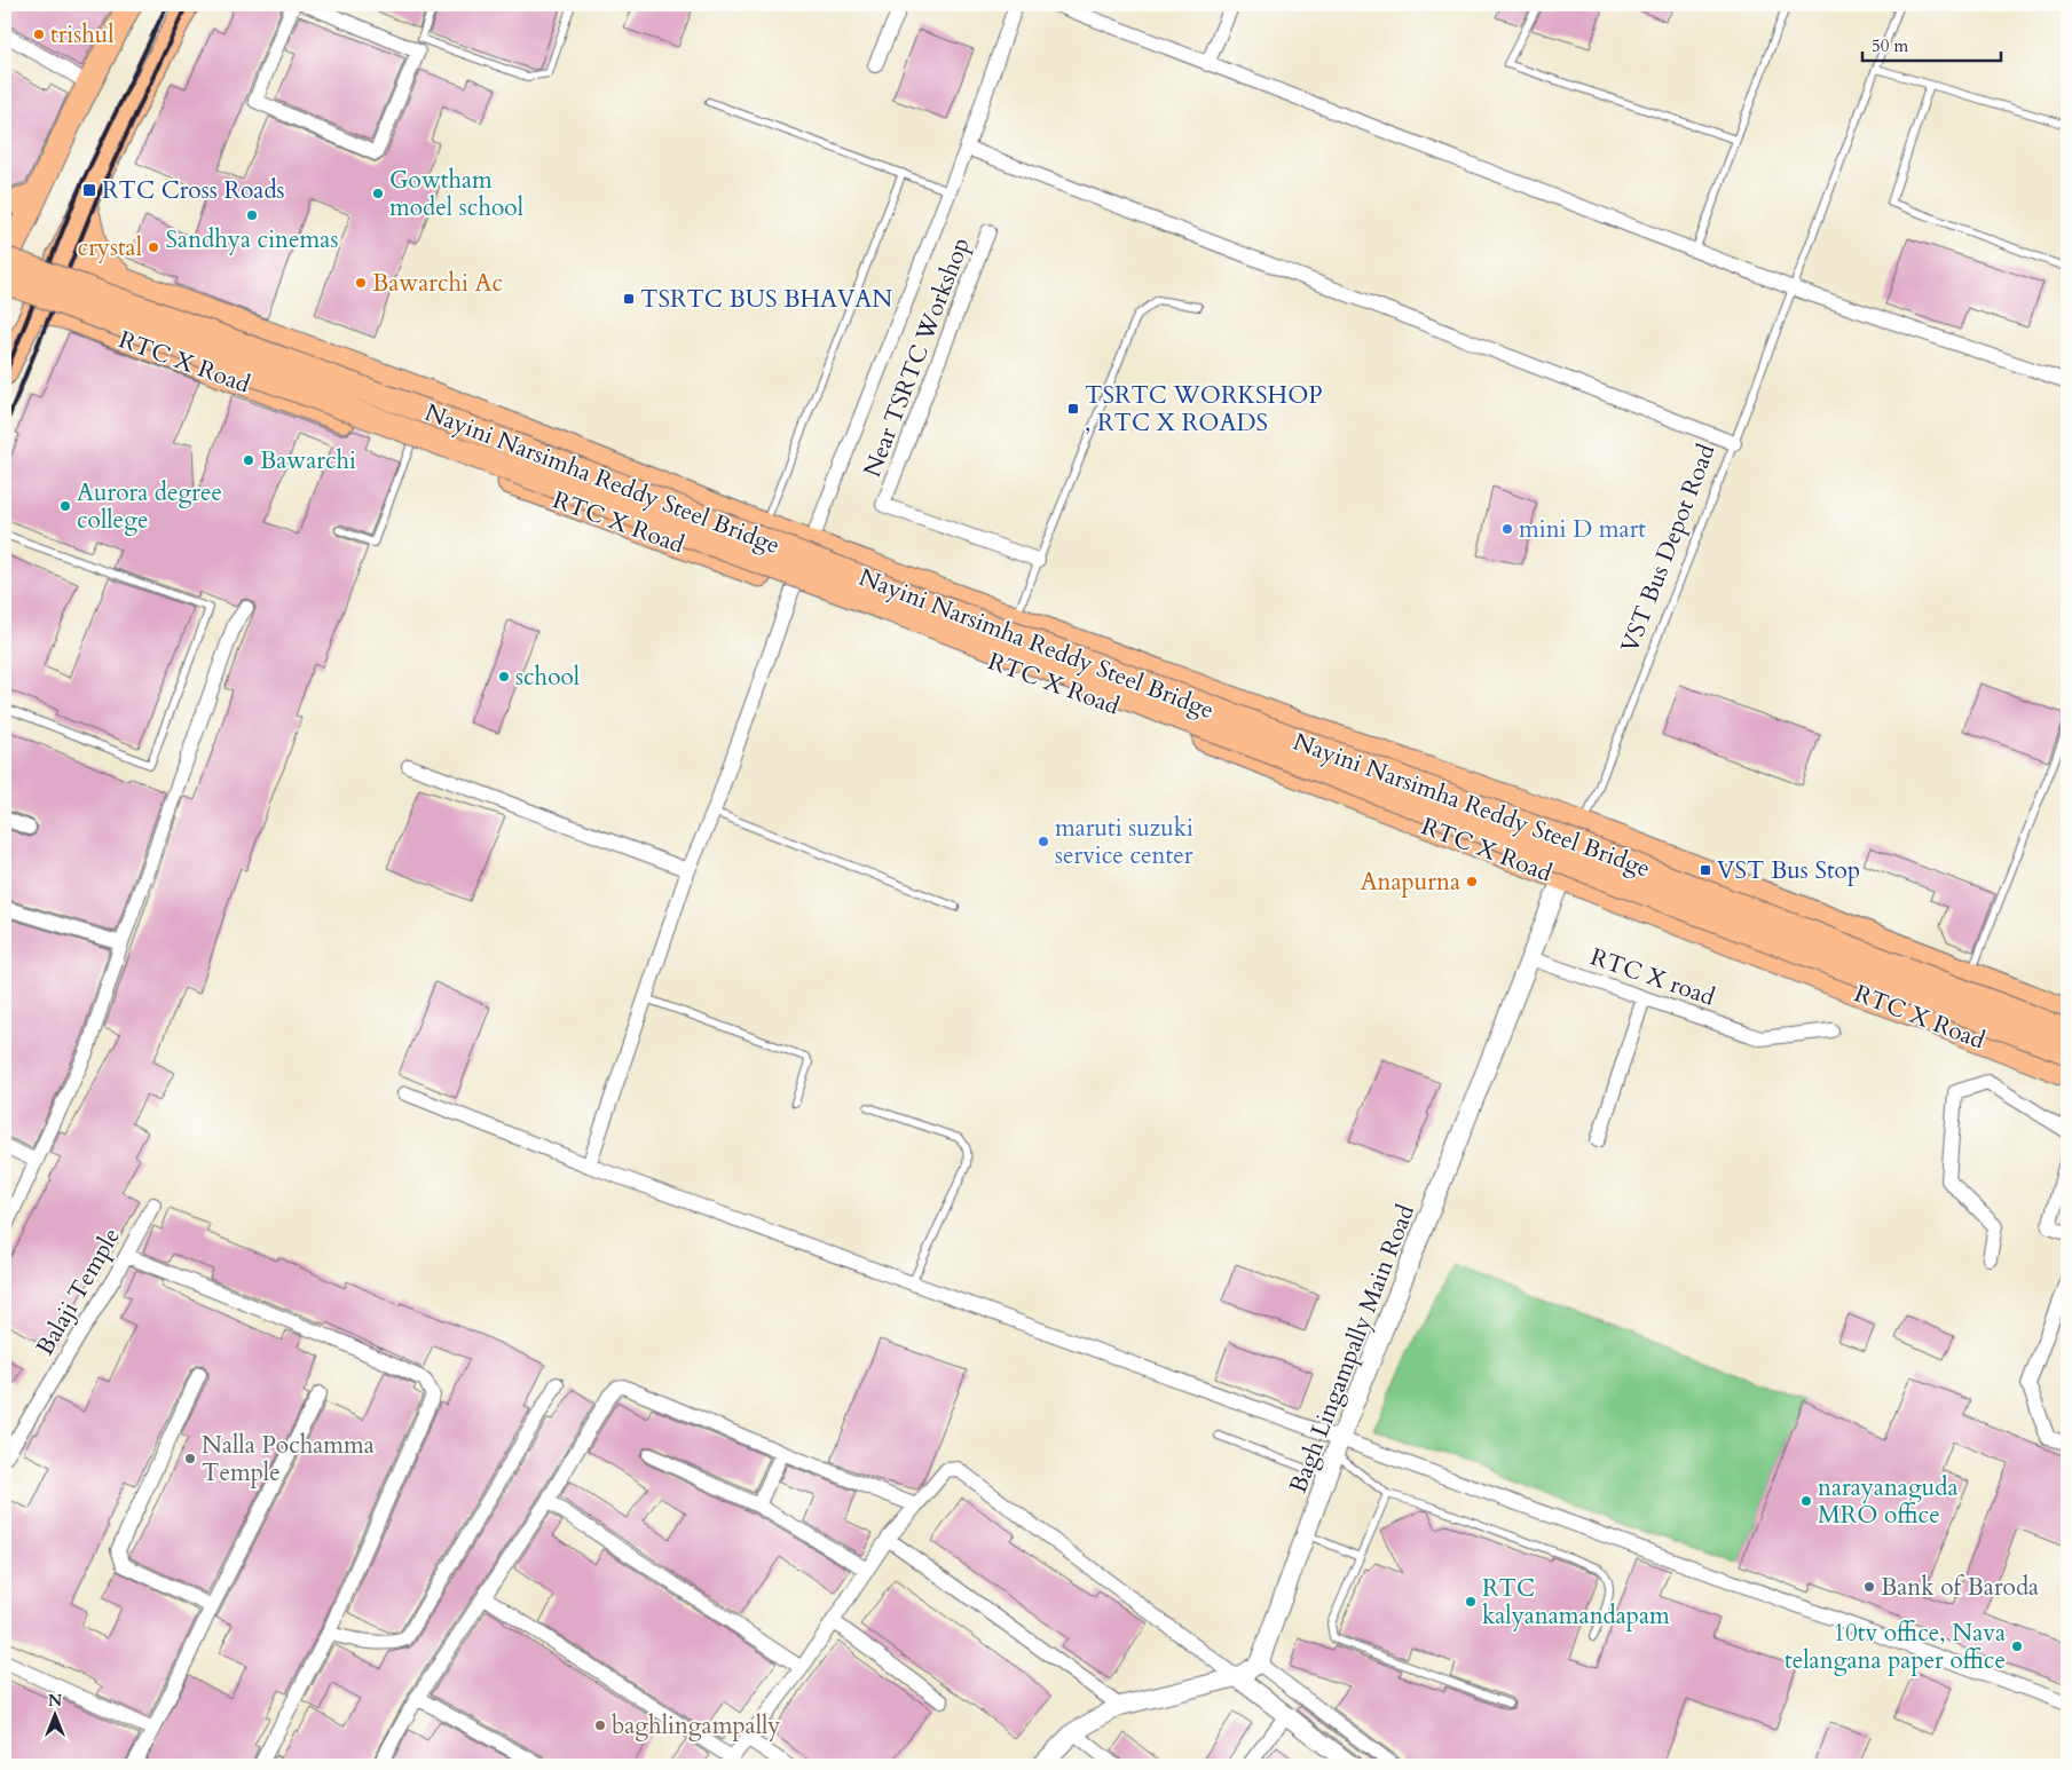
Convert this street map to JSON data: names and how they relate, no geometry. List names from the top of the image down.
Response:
{
  "streets": {
    "main road": ["RTC X Road", "Nayini Narsimha Reddy Steel Bridge"],
    "street": [
      "Near TSRTC Workshop",
      "RTC X road",
      "Balaji Temple",
      "Bagh Lingampally Main Road"
    ],
    "lane": ["VST Bus Depot Road"]
  },
  "crossings": [
    ["RTC X Road", "VST Bus Depot Road"],
    ["RTC X Road", "RTC X road"],
    ["RTC X Road", "Bagh Lingampally Main Road"],
    ["VST Bus Depot Road", "Bagh Lingampally Main Road"],
    ["RTC X road", "Bagh Lingampally Main Road"]
  ],
  "places": {
    "other": [
      "trishul",
      "Gowtham model school",
      "Sandhya cinemas",
      "crystal",
      "Bawarchi Ac",
      "Bawarchi",
      "Aurora degree college",
      "mini D mart",
      "school",
      "maruti suzuki service center",
      "Anapurna",
      "Nalla Pochamma Temple",
      "narayanaguda MRO office",
      "Bank of Baroda",
      "RTC kalyanamandapam",
      "10tv office, Nava telangana paper office",
      "baghlingampally"
    ],
    "transit": [
      "RTC Cross Roads",
      "TSRTC BUS BHAVAN",
      "TSRTC WORKSHOP , RTC X ROADS",
      "VST Bus Stop"
    ]
  },
  "scale_bar": "50 m",
  "north": "top"
}
